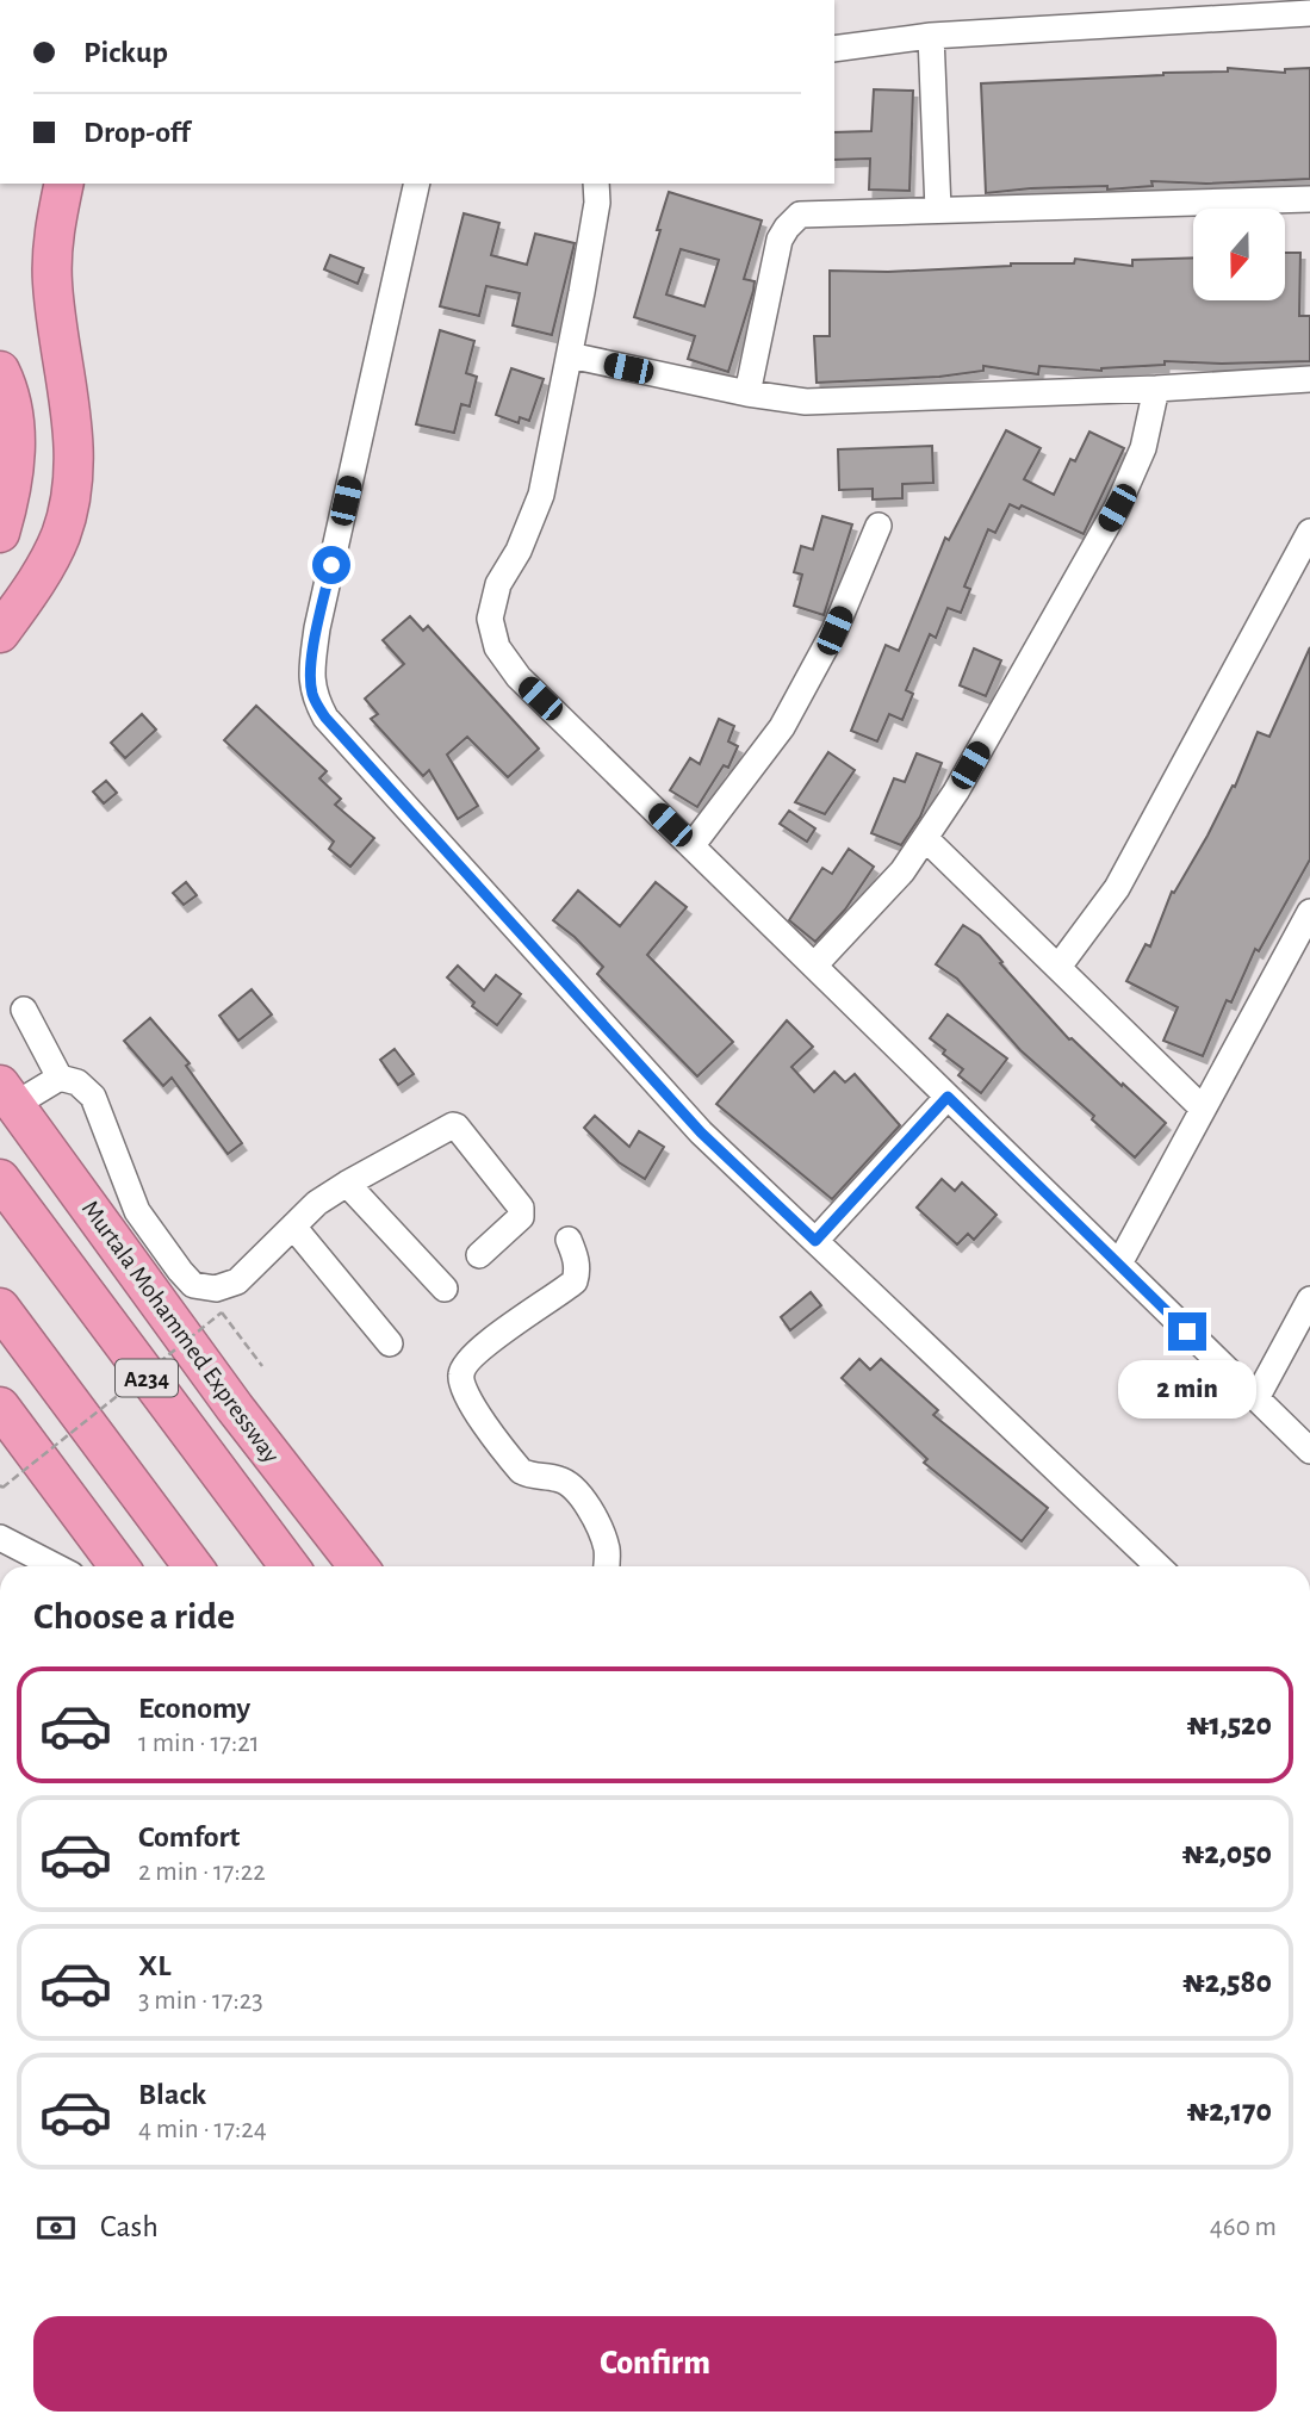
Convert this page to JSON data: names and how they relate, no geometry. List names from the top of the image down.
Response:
{
  "streets": {
    "highway": ["Murtala Mohammed Expressway", "A234"]
  },
  "north": "bottom",
  "page": {
    "banner": ["Pickup", "Drop-off"],
    "bubble": "2 min",
    "heading": "Choose a ride",
    "list": [
      {
        "name": "Economy",
        "note": "1 min · 17:21",
        "value": "₦1,520"
      },
      {
        "name": "Comfort",
        "note": "2 min · 17:22",
        "value": "₦2,050"
      },
      {
        "name": "XL",
        "note": "3 min · 17:23",
        "value": "₦2,580"
      },
      {
        "name": "Black",
        "note": "4 min · 17:24",
        "value": "₦2,170"
      }
    ],
    "pay": ["Cash", "460 m"],
    "buttons": "Confirm"
  }
}
